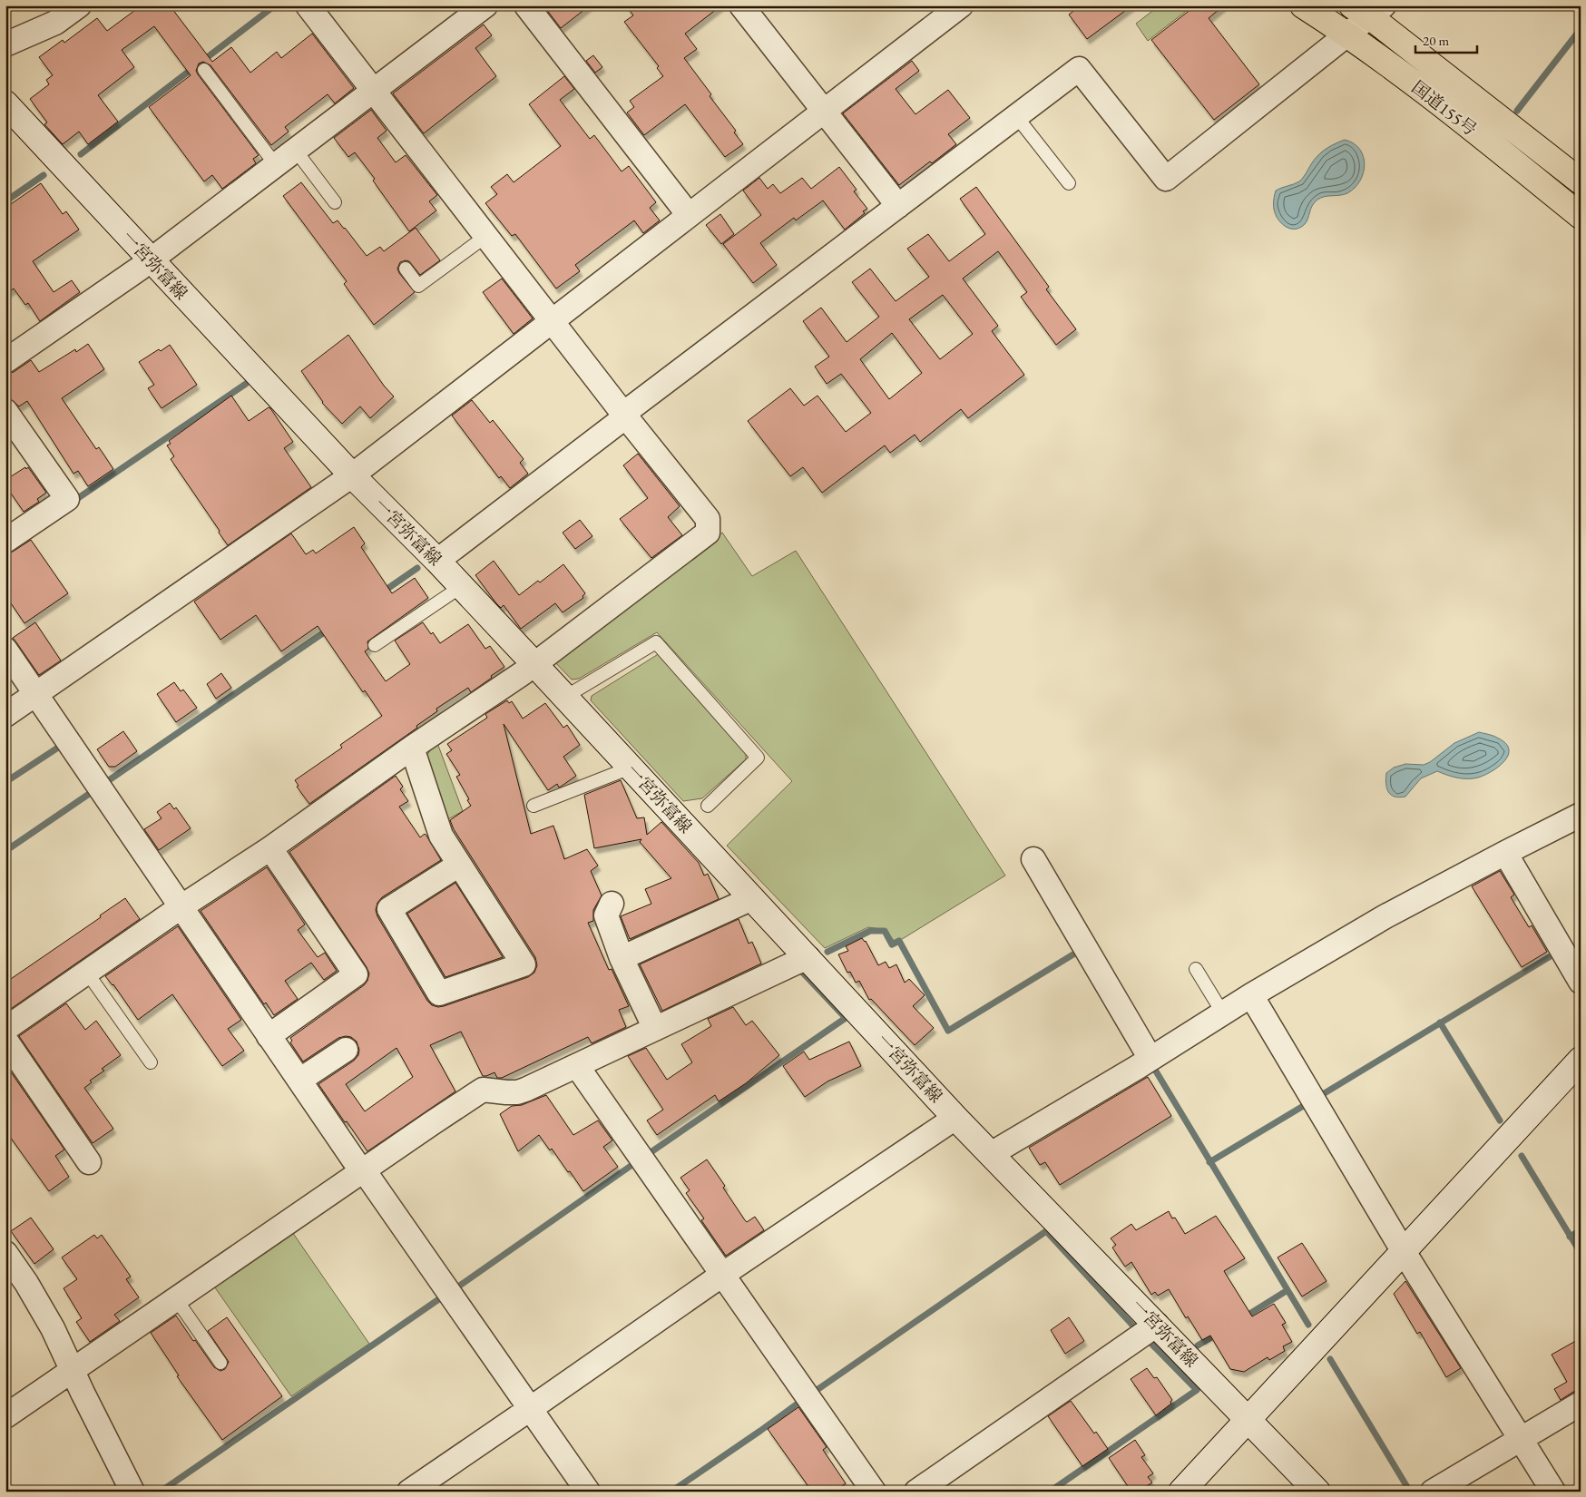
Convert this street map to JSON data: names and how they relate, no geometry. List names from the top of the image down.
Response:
{
  "streets": {
    "highway": ["国道155号"],
    "main road": ["一宮弥富線"]
  },
  "scale_bar": "20 m"
}
